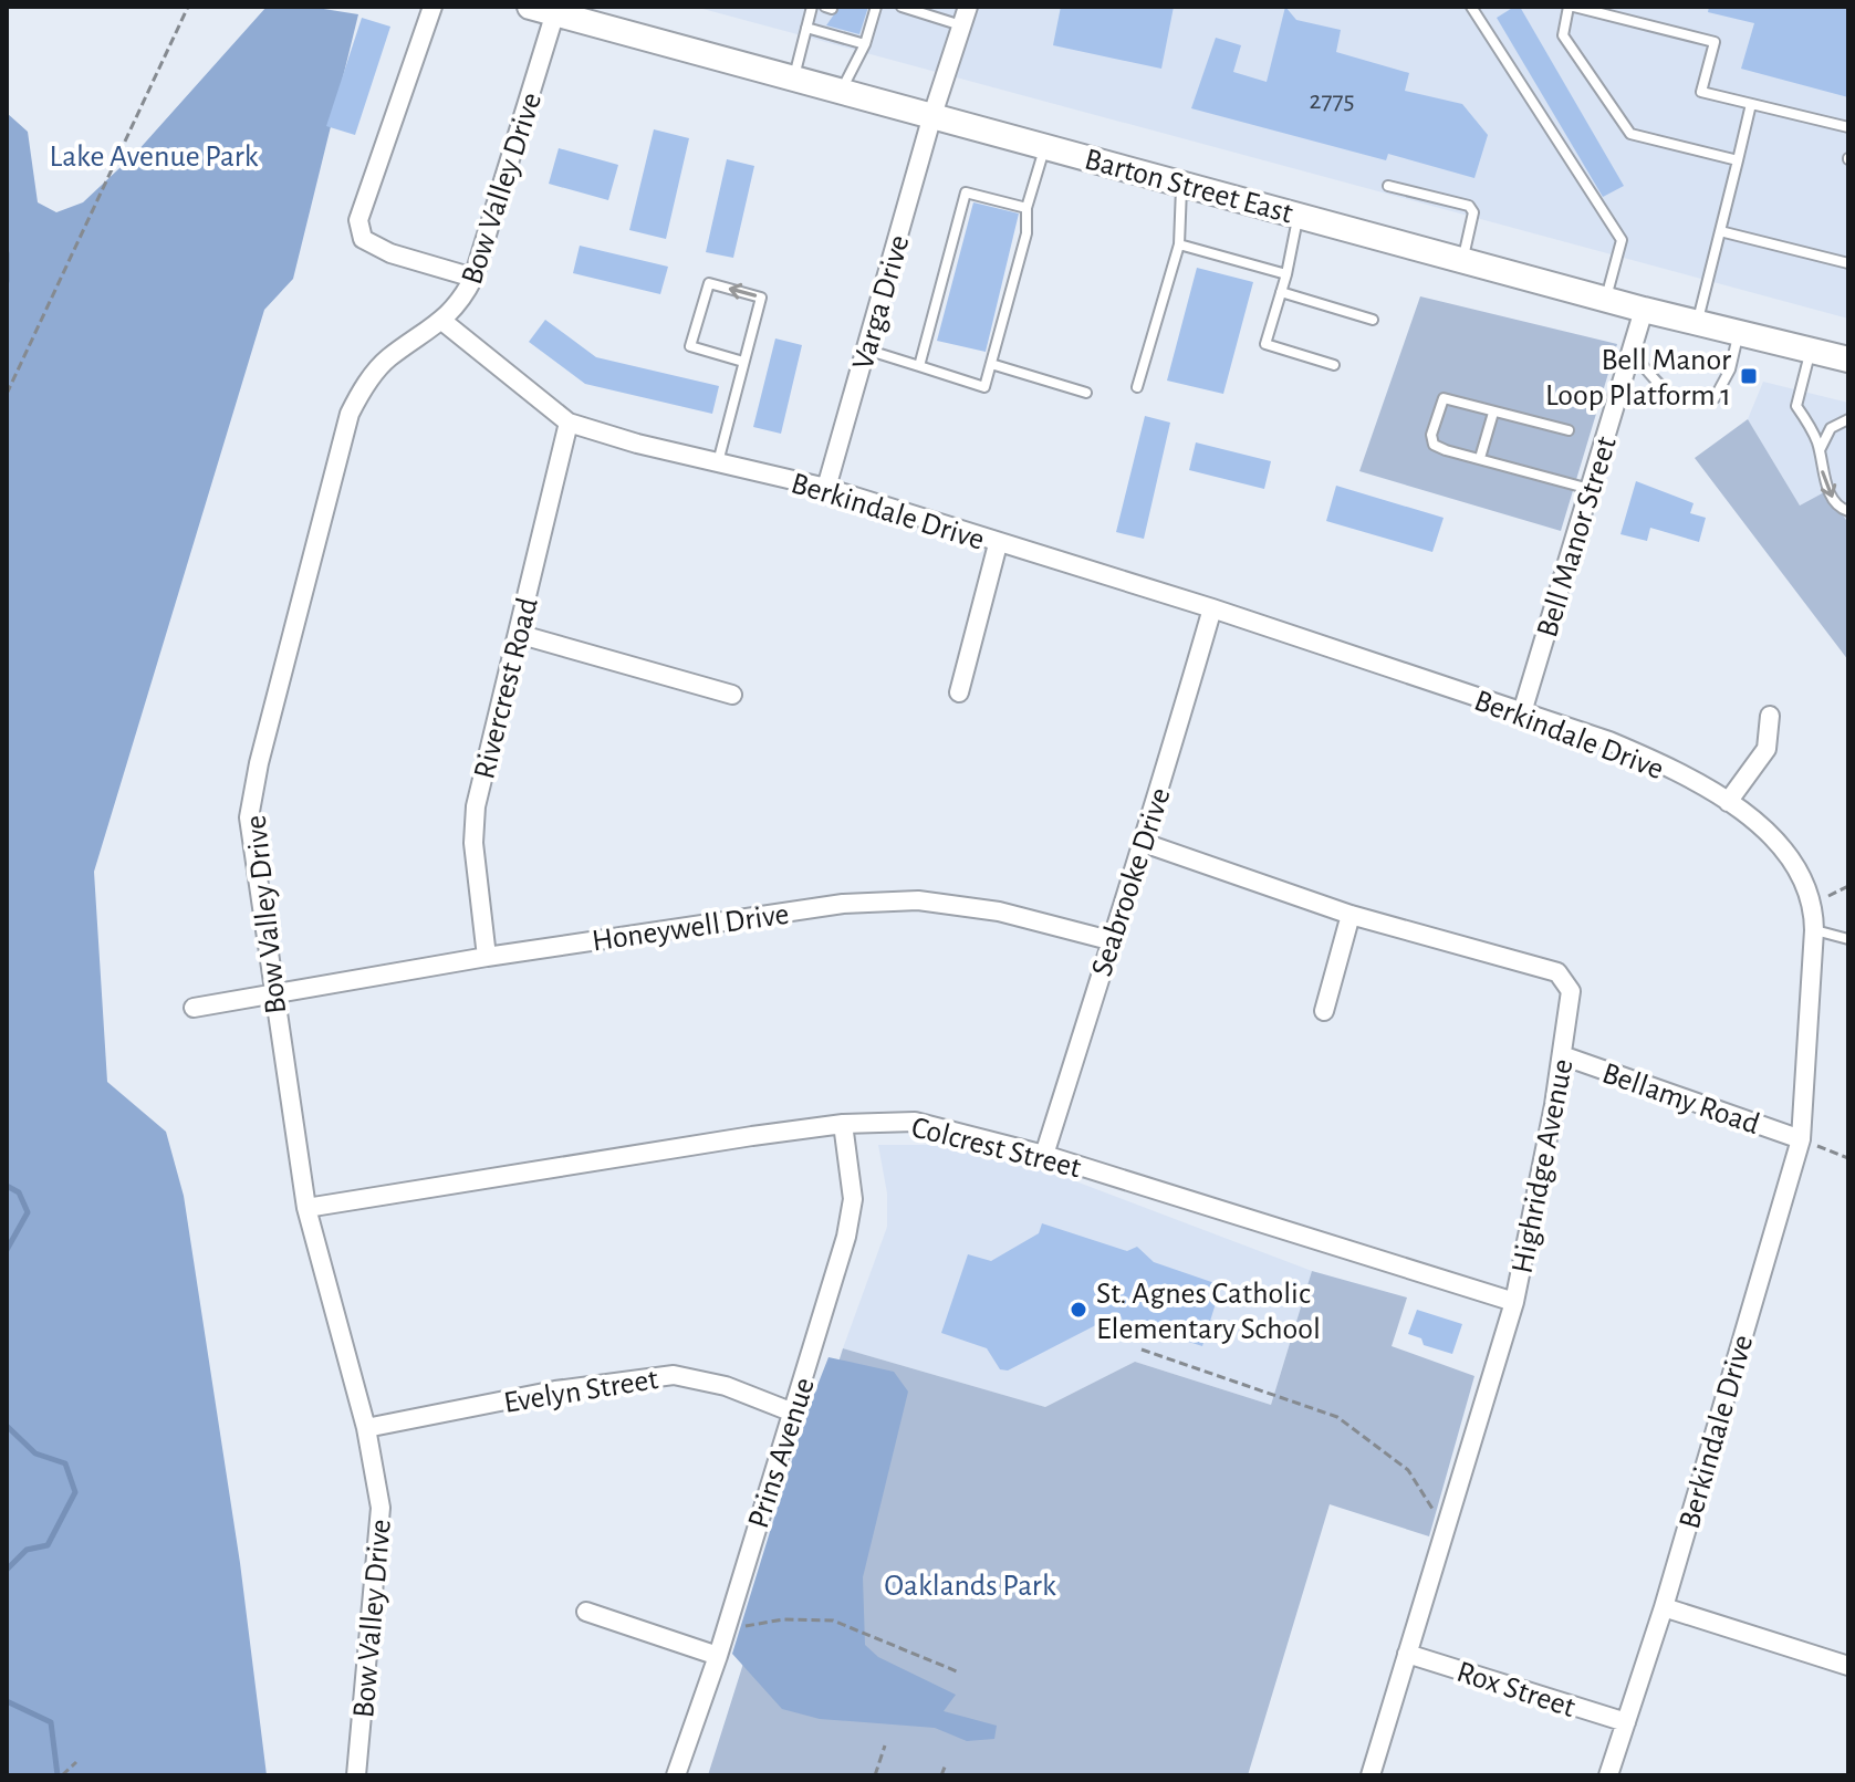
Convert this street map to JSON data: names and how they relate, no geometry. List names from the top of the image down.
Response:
{
  "streets": {
    "main road": ["Barton Street East"],
    "street": [
      "Bow Valley Drive",
      "Varga Drive",
      "Berkindale Drive",
      "Bell Manor Street",
      "Rivercrest Road",
      "Seabrooke Drive",
      "Honeywell Drive",
      "Bellamy Road",
      "Colcrest Street",
      "Highridge Avenue",
      "Evelyn Street",
      "Prins Avenue",
      "Rox Street"
    ]
  },
  "crossings": [
    ["Barton Street East", "Bow Valley Drive"],
    ["Barton Street East", "Varga Drive"],
    ["Barton Street East", "Bell Manor Street"],
    ["Bow Valley Drive", "Berkindale Drive"],
    ["Bow Valley Drive", "Honeywell Drive"],
    ["Bow Valley Drive", "Colcrest Street"],
    ["Bow Valley Drive", "Evelyn Street"],
    ["Varga Drive", "Berkindale Drive"],
    ["Berkindale Drive", "Bell Manor Street"],
    ["Berkindale Drive", "Rivercrest Road"],
    ["Berkindale Drive", "Seabrooke Drive"],
    ["Berkindale Drive", "Bellamy Road"],
    ["Berkindale Drive", "Rox Street"],
    ["Rivercrest Road", "Honeywell Drive"],
    ["Seabrooke Drive", "Honeywell Drive"],
    ["Seabrooke Drive", "Colcrest Street"],
    ["Seabrooke Drive", "Highridge Avenue"],
    ["Bellamy Road", "Highridge Avenue"],
    ["Colcrest Street", "Highridge Avenue"],
    ["Colcrest Street", "Prins Avenue"],
    ["Highridge Avenue", "Rox Street"],
    ["Evelyn Street", "Prins Avenue"]
  ],
  "parks": ["Lake Avenue Park", "Oaklands Park"],
  "places": {
    "transit": ["Bell Manor Loop Platform 1"],
    "other": ["St. Agnes Catholic Elementary School"]
  },
  "house_numbers": ["2775"]
}
